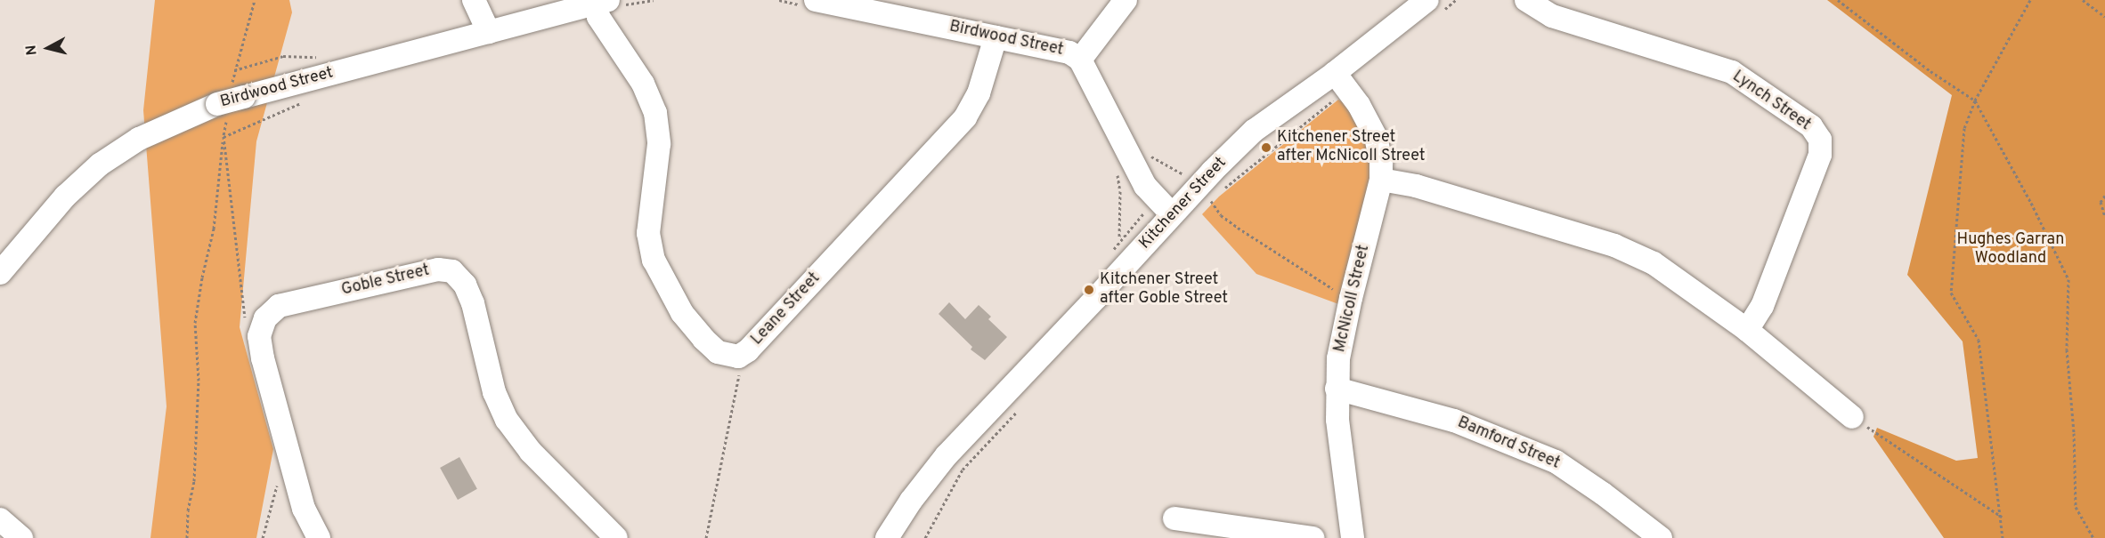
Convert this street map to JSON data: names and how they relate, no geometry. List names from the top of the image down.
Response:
{
  "streets": {
    "street": [
      "Birdwood Street",
      "Lynch Street",
      "Kitchener Street",
      "Goble Street",
      "McNicoll Street",
      "Leane Street",
      "Bamford Street"
    ]
  },
  "crossings": [
    ["Birdwood Street", "Kitchener Street"],
    ["Birdwood Street", "Leane Street"],
    ["Kitchener Street", "McNicoll Street"],
    ["McNicoll Street", "Bamford Street"]
  ],
  "parks": ["Hughes Garran Woodland"],
  "places": ["Kitchener Street after McNicoll Street", "Kitchener Street after Goble Street"],
  "north": "left"
}
